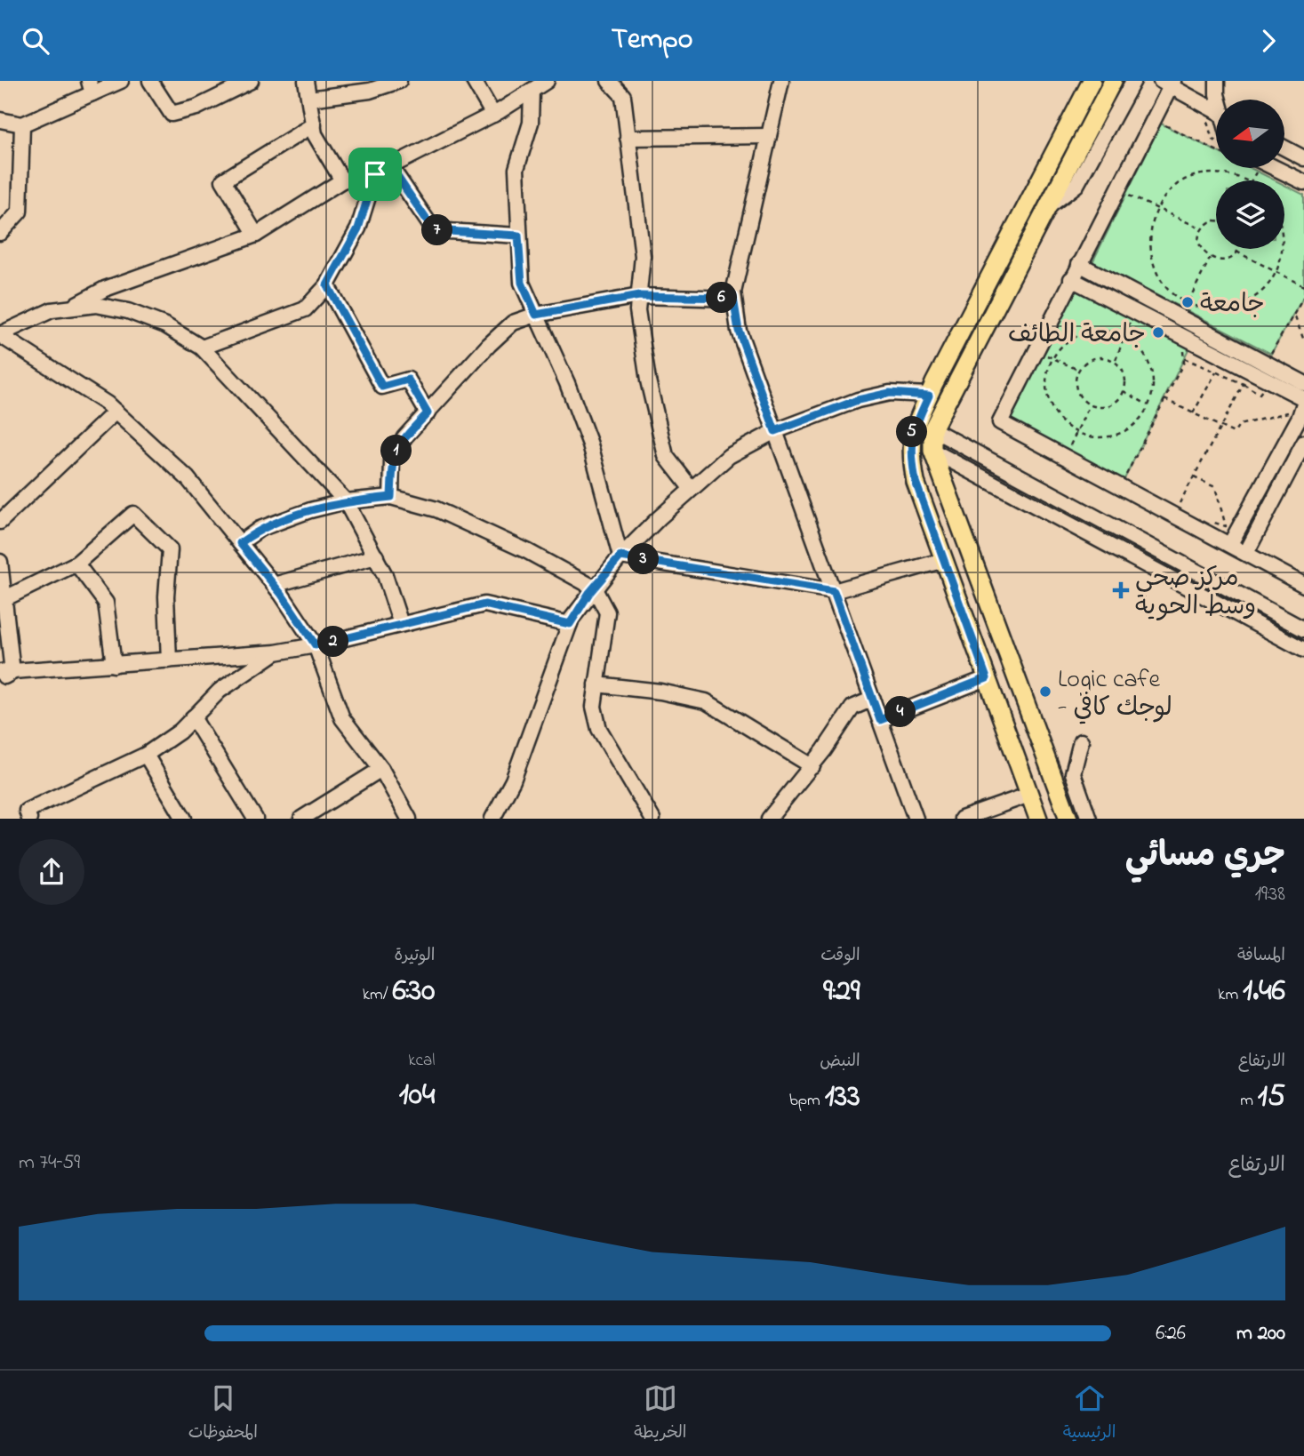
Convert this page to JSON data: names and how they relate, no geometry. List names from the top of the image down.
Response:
{
  "places": {
    "other": ["جامعة", "جامعة الطائف", "Logic cafe - لوجك كافي"],
    "health": ["مركز صحي وسط الحوية"]
  },
  "north": "left",
  "page": {
    "header": "Tempo",
    "pins": [
      "7",
      "6",
      "5",
      "1",
      "3",
      "2",
      "4"
    ],
    "heading": ["جري مسائي", "19:38"],
    "stats": [
      ["المسافة", "1.46 km"],
      ["الوقت", "9:29"],
      ["الوتيرة", "6:30 /km"],
      ["الارتفاع", "15 m"],
      ["النبض", "133 bpm"],
      ["kcal", "104"]
    ],
    "chart": ["الارتفاع", "59–74 m"],
    "list": [
      {
        "name": "200 m",
        "note": "6:26"
      }
    ],
    "tabs": ["الرئيسية", "الخريطة", "المحفوظات"]
  }
}
